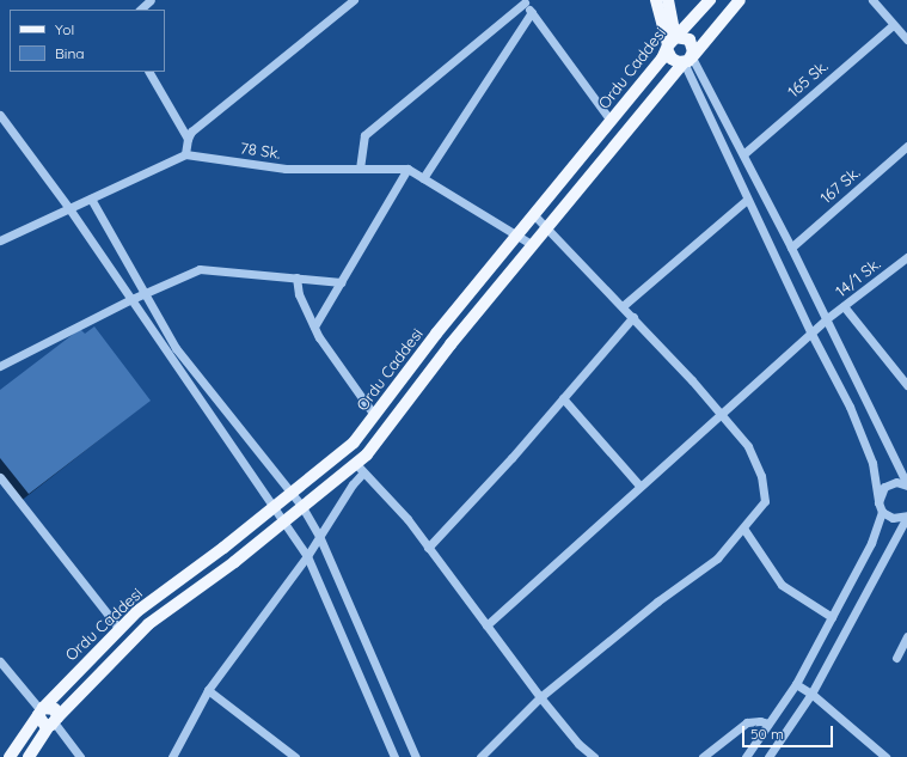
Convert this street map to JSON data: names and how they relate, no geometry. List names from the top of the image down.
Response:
{
  "streets": {
    "main road": ["Ordu Caddesi"],
    "street": [
      "165 Sk.",
      "78 Sk.",
      "167 Sk.",
      "14/1 Sk."
    ]
  },
  "legend": ["Yol", "Bina"],
  "scale_bar": "50 m"
}
